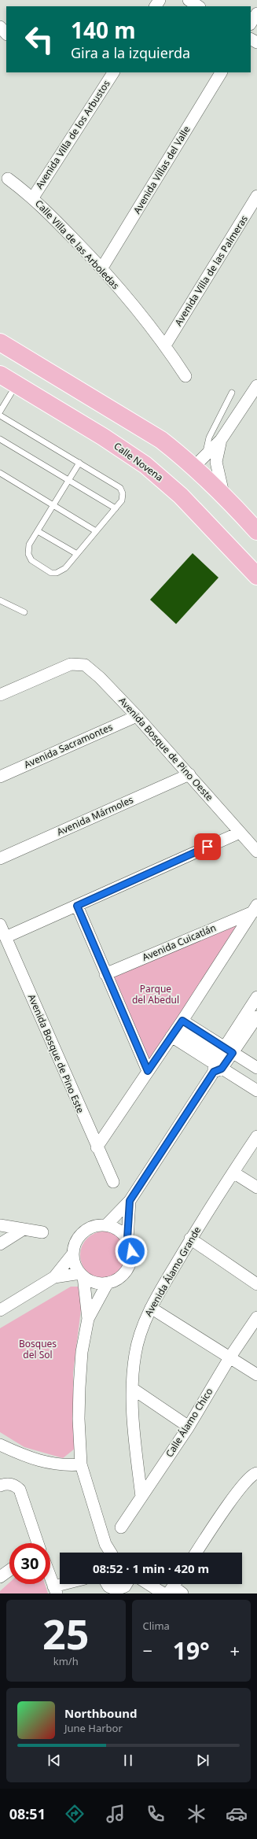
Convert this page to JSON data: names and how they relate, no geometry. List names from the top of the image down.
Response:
{
  "streets": {
    "main road": ["Calle Novena"],
    "street": [
      "Avenida Villa de los Arbustos",
      "Avenida Villas del Valle",
      "Calle Villa de las Arboledas",
      "Avenida Villa de las Palmeras",
      "Avenida Sacramontes",
      "Avenida Bosque de Pino Oeste",
      "Avenida Mármoles",
      "Avenida Cuicatlán",
      "Avenida Bosque de Pino Este",
      "Avenida Álamo Grande",
      "Calle Álamo Chico"
    ]
  },
  "crossings": [
    ["Avenida Villa de los Arbustos", "Calle Villa de las Arboledas"],
    ["Avenida Villas del Valle", "Calle Villa de las Arboledas"],
    ["Calle Villa de las Arboledas", "Avenida Villa de las Palmeras"],
    ["Avenida Sacramontes", "Avenida Bosque de Pino Oeste"],
    ["Avenida Bosque de Pino Oeste", "Avenida Mármoles"],
    ["Avenida Álamo Grande", "Calle Álamo Chico"]
  ],
  "parks": ["Parque del Abedul", "Bosques del Sol"],
  "page": {
    "turn": ["140 m", "Gira a la izquierda"],
    "limit": "30",
    "trip": "08:52 · 1 min · 420 m",
    "tile": [
      ["25", "km/h"],
      "Clima"
    ],
    "heat": ["−", "19°", "+"],
    "song": ["Northbound", "June Harbor"],
    "tabs": "08:51"
  }
}
